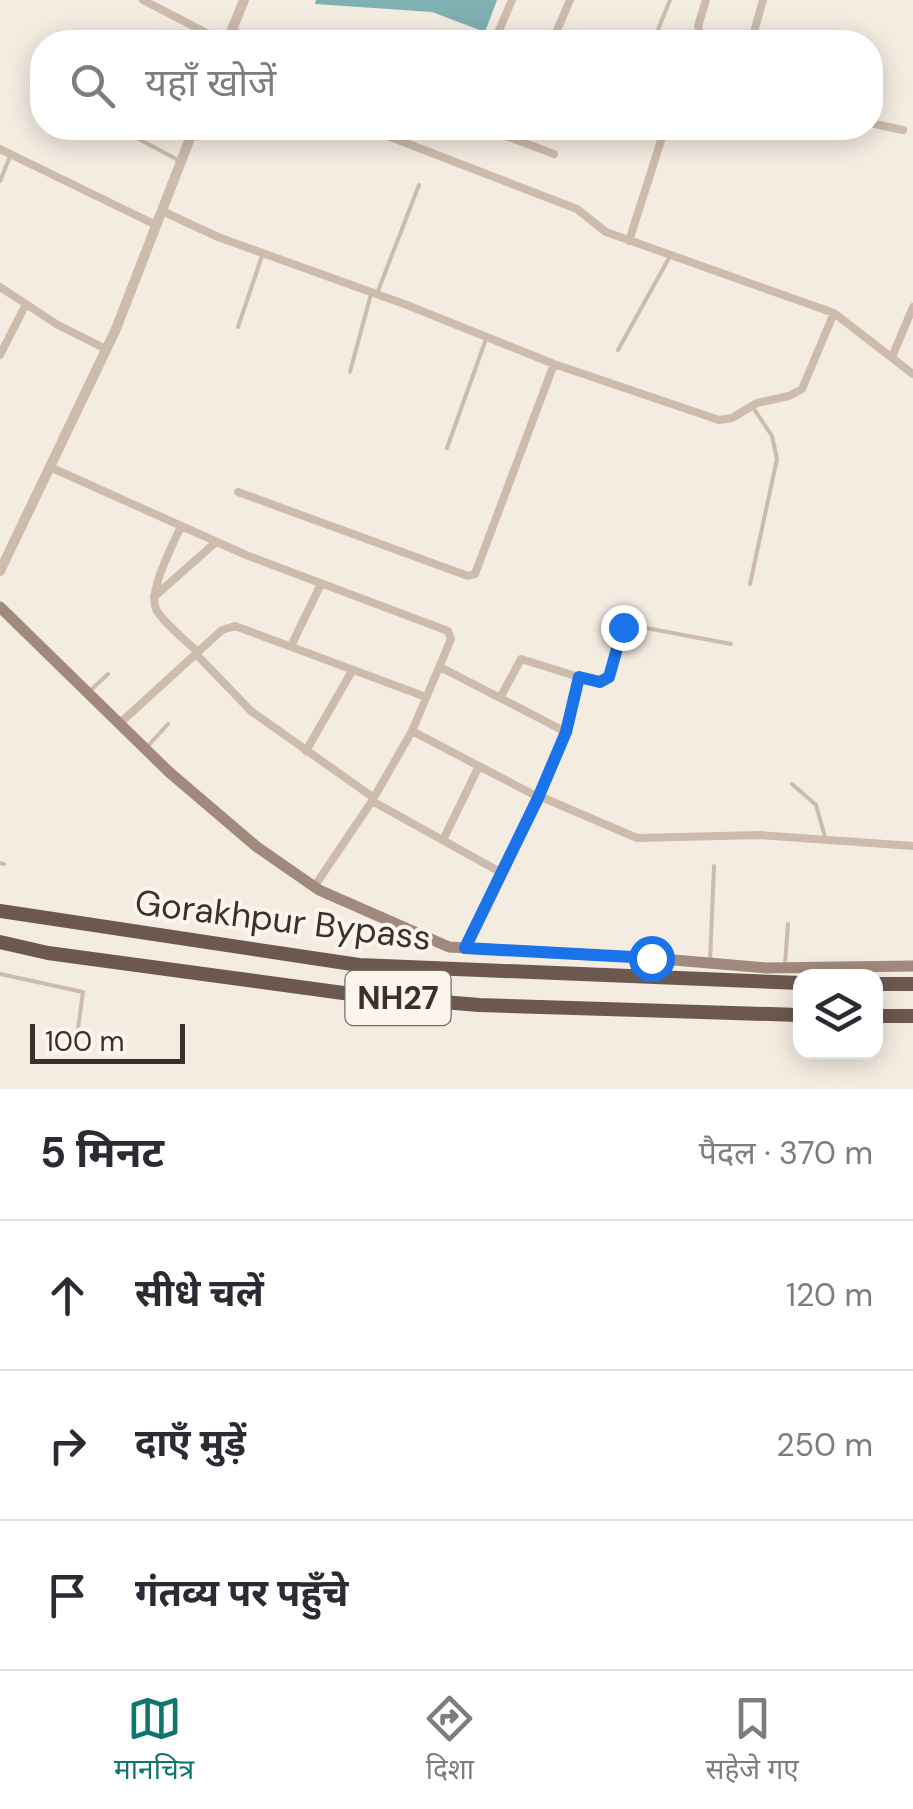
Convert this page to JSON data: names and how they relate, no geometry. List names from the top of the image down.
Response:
{
  "streets": {
    "highway": ["Gorakhpur Bypass", "NH27"]
  },
  "scale_bar": "100 m",
  "page": {
    "search": "यहाँ खोजें",
    "scale": "100 m",
    "heading": ["5 मिनट", "पैदल · 370 m"],
    "list": [
      ["सीधे चलें", "120 m"],
      ["दाएँ मुड़ें", "250 m"],
      "गंतव्य पर पहुँचे"
    ],
    "nav": ["मानचित्र", "दिशा", "सहेजे गए"]
  }
}
